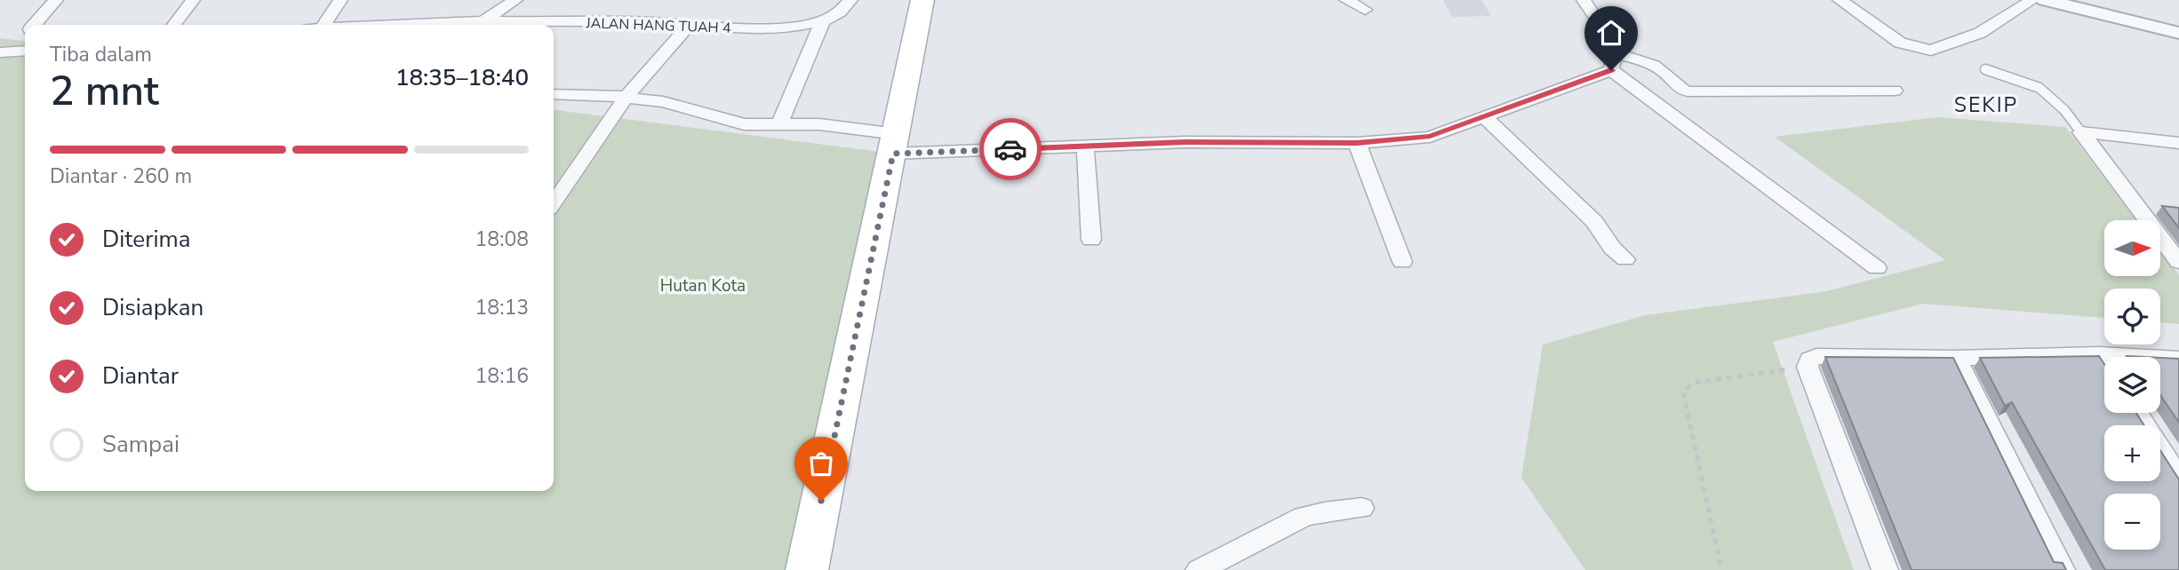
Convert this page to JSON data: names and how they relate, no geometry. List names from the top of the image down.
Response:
{
  "streets": {
    "street": ["JALAN HANG TUAH 4"]
  },
  "districts": ["SEKIP"],
  "parks": ["Hutan Kota"],
  "north": "right",
  "page": {
    "heading": ["2 mnt", "Tiba dalam", "18:35–18:40"],
    "bar": "Diantar · 260 m",
    "list": [
      ["Diterima", "18:08"],
      ["Disiapkan", "18:13"],
      ["Diantar", "18:16"],
      "Sampai"
    ],
    "map_buttons": ["+", "−"]
  }
}
